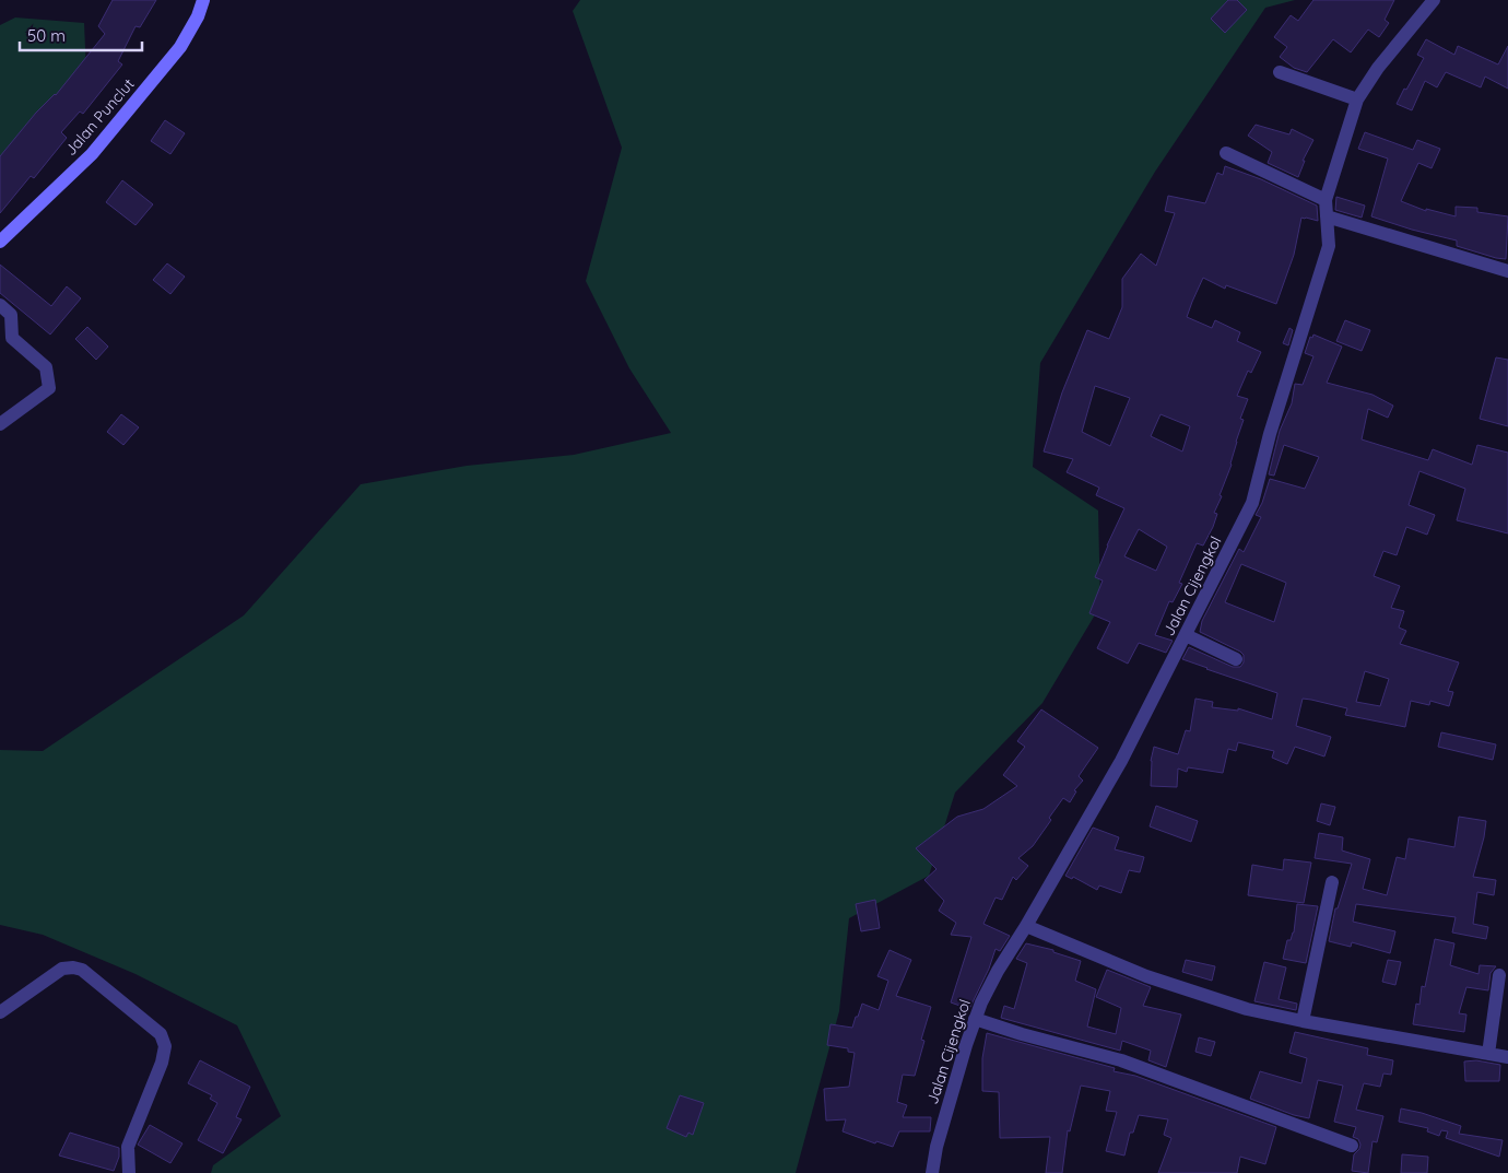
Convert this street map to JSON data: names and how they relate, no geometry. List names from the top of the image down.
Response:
{
  "streets": {
    "main road": ["Jalan Punclut"],
    "street": ["Jalan Cijengkol"]
  },
  "scale_bar": "50 m"
}
